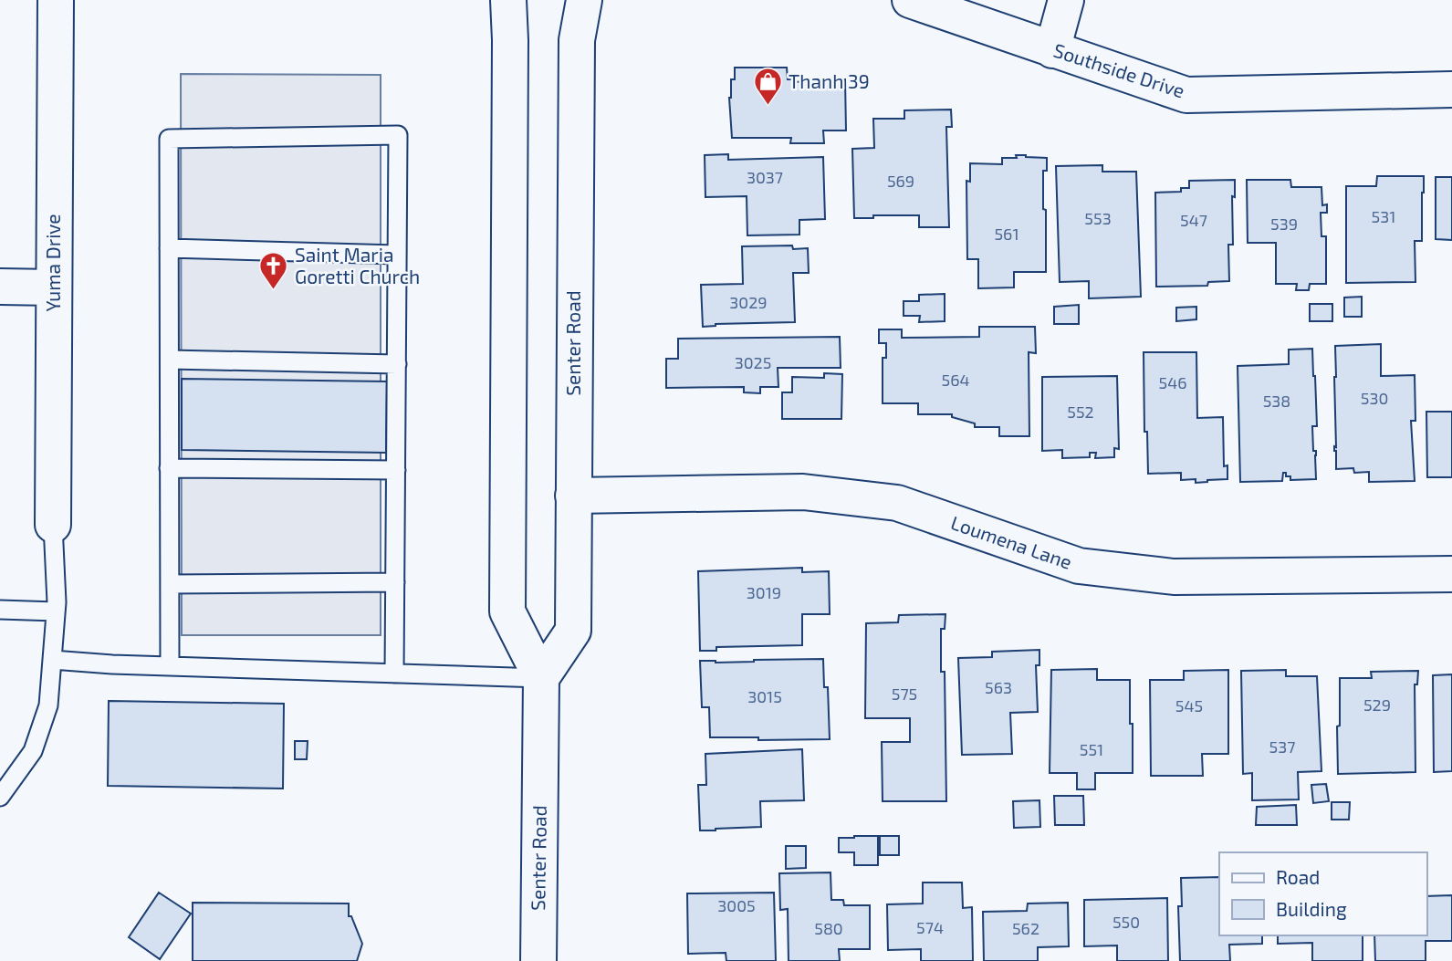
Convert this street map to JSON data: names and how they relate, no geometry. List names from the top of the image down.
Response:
{
  "streets": {
    "street": [
      "Southside Drive",
      "Yuma Drive",
      "Senter Road",
      "Loumena Lane"
    ]
  },
  "crossings": [
    ["Senter Road", "Loumena Lane"]
  ],
  "places": {
    "shop": ["Thanh 39"],
    "church": ["Saint Maria Goretti Church"]
  },
  "house_numbers": [
    "3037",
    "569",
    "531",
    "553",
    "547",
    "539",
    "561",
    "3029",
    "3025",
    "564",
    "546",
    "530",
    "538",
    "552",
    "3019",
    "563",
    "575",
    "3015",
    "529",
    "545",
    "537",
    "551",
    "3005",
    "550",
    "574",
    "580",
    "562"
  ],
  "legend": ["Road", "Building"]
}
